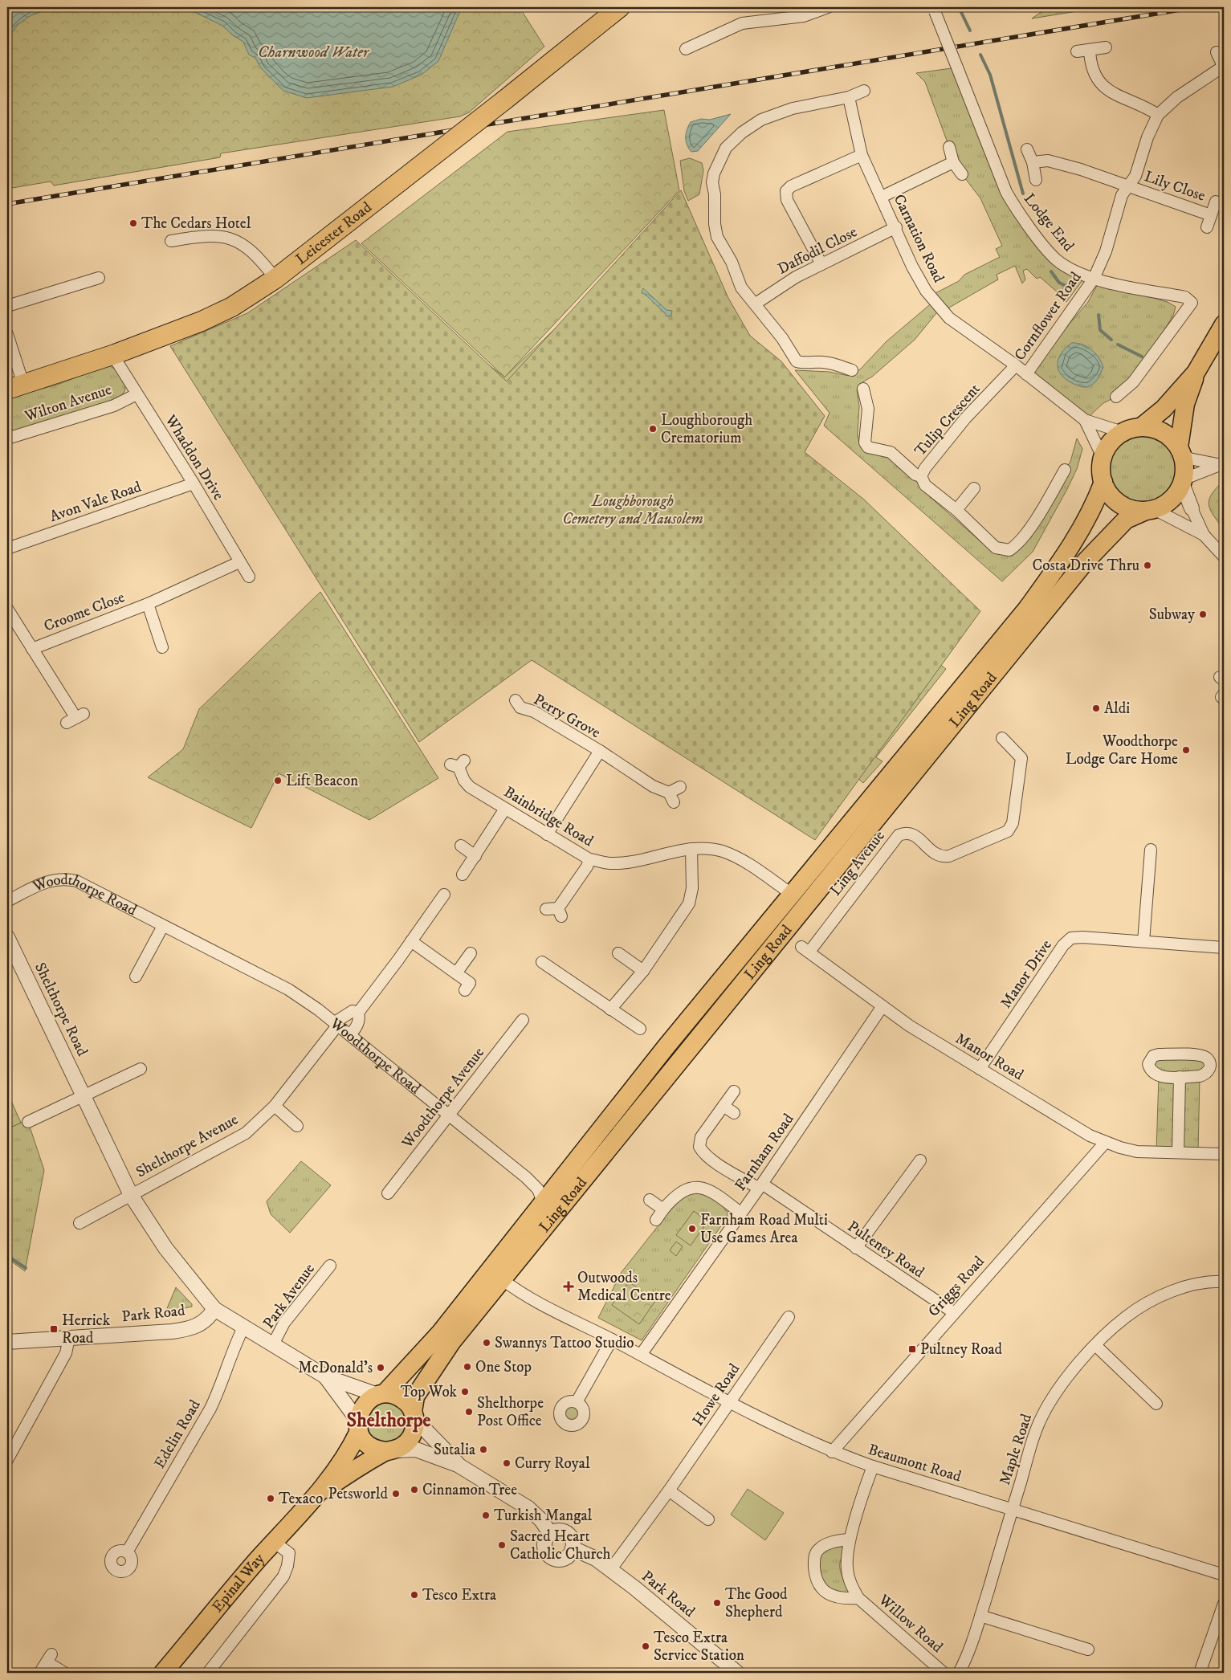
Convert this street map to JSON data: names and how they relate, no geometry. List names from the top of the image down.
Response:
{
  "streets": {
    "highway": ["Leicester Road"],
    "main road": ["Ling Road", "Woodthorpe Road", "Epinal Way"],
    "street": [
      "Lily Close",
      "Lodge End",
      "Carnation Road",
      "Daffodil Close",
      "Cornflower Road",
      "Wilton Avenue",
      "Tulip Crescent",
      "Whaddon Drive",
      "Avon Vale Road",
      "Croome Close",
      "Perry Grove",
      "Bainbridge Road",
      "Ling Avenue",
      "Manor Drive",
      "Shelthorpe Road",
      "Manor Road",
      "Woodthorpe Avenue",
      "Shelthorpe Avenue",
      "Farnham Road",
      "Pulteney Road",
      "Griggs Road",
      "Park Avenue",
      "Park Road",
      "Howe Road",
      "Edelin Road",
      "Maple Road",
      "Beaumont Road",
      "Willow Road"
    ]
  },
  "crossings": [
    ["Lily Close", "Cornflower Road"],
    ["Lodge End", "Cornflower Road"],
    ["Leicester Road", "Whaddon Drive"],
    ["Carnation Road", "Daffodil Close"],
    ["Carnation Road", "Cornflower Road"],
    ["Carnation Road", "Tulip Crescent"],
    ["Carnation Road", "Ling Road"],
    ["Wilton Avenue", "Whaddon Drive"],
    ["Whaddon Drive", "Avon Vale Road"],
    ["Whaddon Drive", "Croome Close"],
    ["Ling Road", "Bainbridge Road"],
    ["Ling Road", "Woodthorpe Road"],
    ["Ling Road", "Beaumont Road"],
    ["Ling Road", "Epinal Way"],
    ["Perry Grove", "Bainbridge Road"],
    ["Ling Avenue", "Manor Road"],
    ["Woodthorpe Road", "Woodthorpe Avenue"],
    ["Woodthorpe Road", "Shelthorpe Avenue"],
    ["Manor Drive", "Manor Road"],
    ["Shelthorpe Road", "Shelthorpe Avenue"],
    ["Shelthorpe Road", "Park Road"],
    ["Manor Road", "Farnham Road"],
    ["Manor Road", "Griggs Road"],
    ["Farnham Road", "Pulteney Road"],
    ["Farnham Road", "Beaumont Road"],
    ["Pulteney Road", "Griggs Road"],
    ["Griggs Road", "Beaumont Road"],
    ["Park Road", "Howe Road"],
    ["Howe Road", "Beaumont Road"],
    ["Maple Road", "Beaumont Road"],
    ["Beaumont Road", "Willow Road"]
  ],
  "districts": ["Shelthorpe"],
  "water": ["Charnwood Water"],
  "parks": ["Loughborough Cemetery and Mausolem"],
  "places": {
    "other": [
      "The Cedars Hotel",
      "Loughborough Crematorium",
      "Costa Drive Thru",
      "Subway",
      "Aldi",
      "Woodthorpe Lodge Care Home",
      "Lift Beacon",
      "Farnham Road Multi Use Games Area",
      "Swannys Tattoo Studio",
      "One Stop",
      "McDonald's",
      "Top Wok",
      "Shelthorpe Post Office",
      "Sutalia",
      "Curry Royal",
      "Cinnamon Tree",
      "Petsworld",
      "Texaco",
      "Turkish Mangal",
      "Sacred Heart Catholic Church",
      "Tesco Extra",
      "The Good Shepherd",
      "Tesco Extra Service Station"
    ],
    "health": ["Outwoods Medical Centre"],
    "transit": ["Herrick Road", "Pultney Road"]
  }
}
